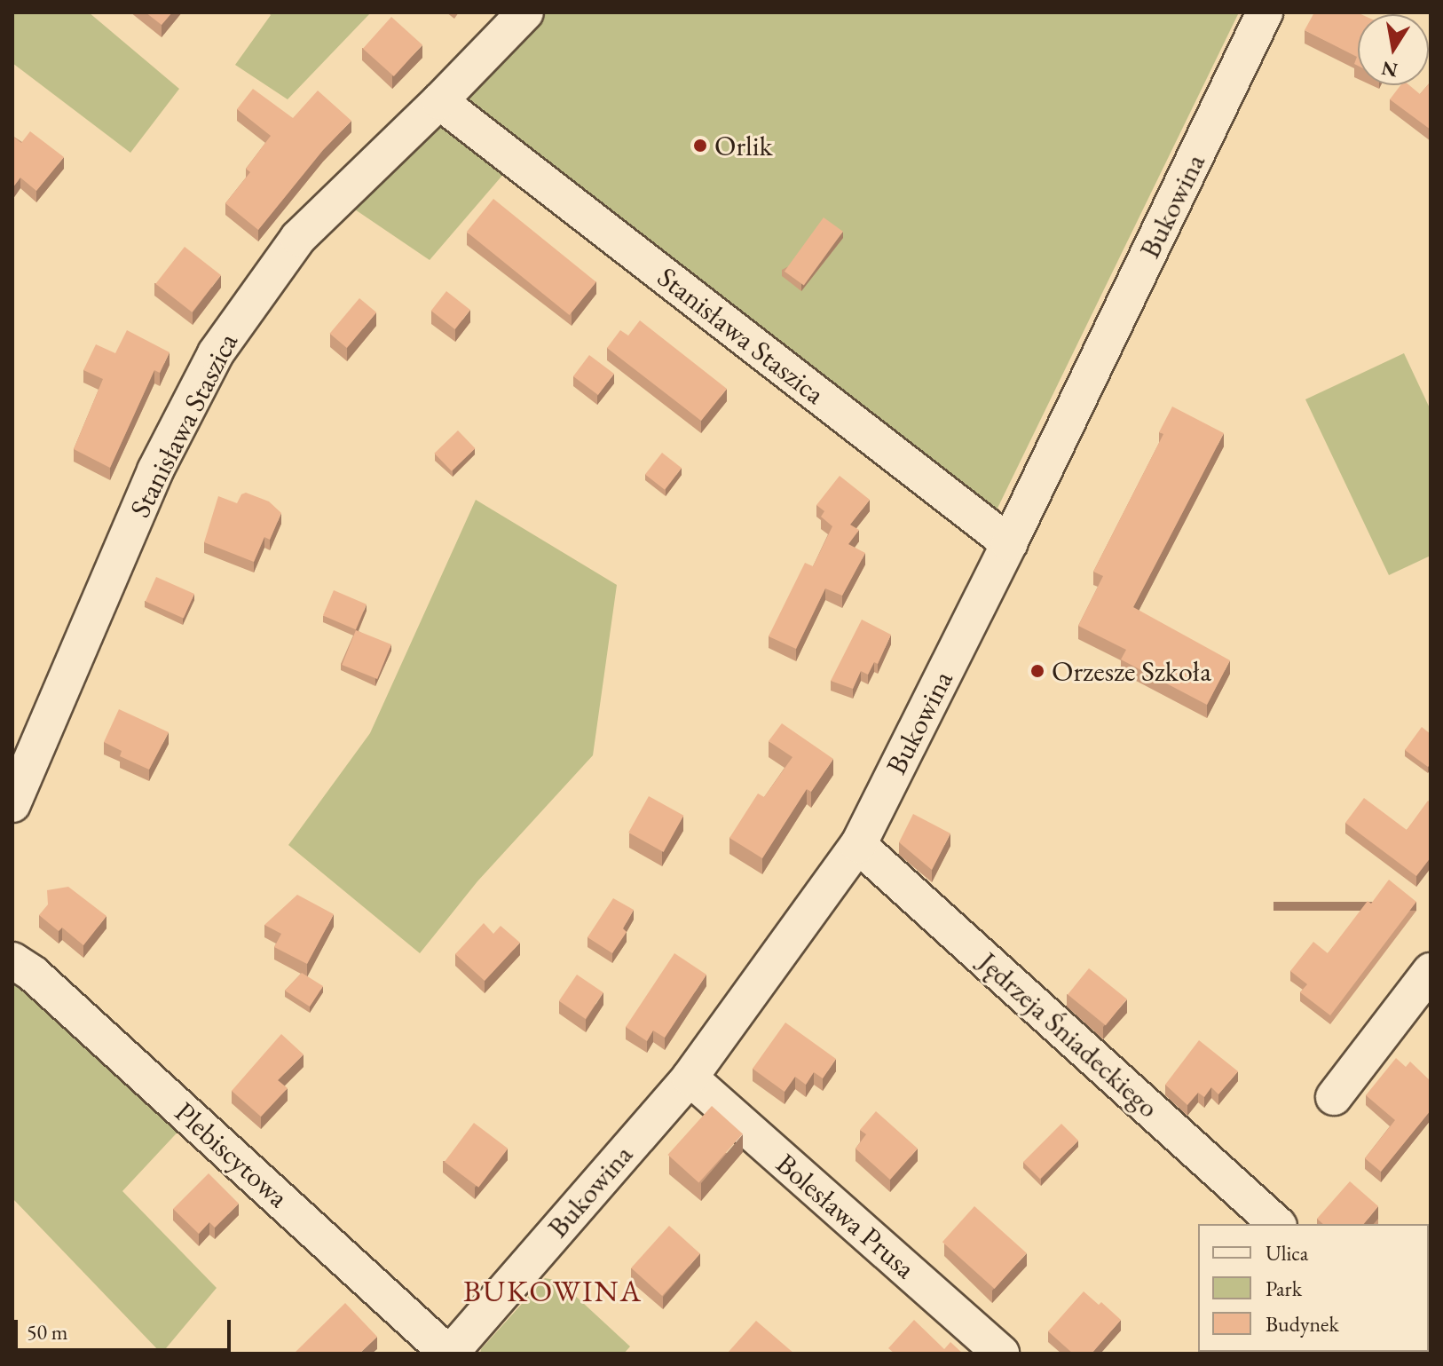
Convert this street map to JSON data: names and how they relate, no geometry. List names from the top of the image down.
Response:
{
  "streets": {
    "street": [
      "Bukowina",
      "Stanisława Staszica",
      "Jędrzeja Śniadeckiego",
      "Plebiscytowa",
      "Bolesława Prusa"
    ]
  },
  "crossings": [
    ["Bukowina", "Stanisława Staszica"],
    ["Bukowina", "Jędrzeja Śniadeckiego"],
    ["Bukowina", "Plebiscytowa"],
    ["Bukowina", "Bolesława Prusa"]
  ],
  "districts": ["BUKOWINA"],
  "places": ["Orlik", "Orzesze Szkoła"],
  "legend": ["Ulica", "Park", "Budynek"],
  "scale_bar": "50 m",
  "north": "bottom"
}
